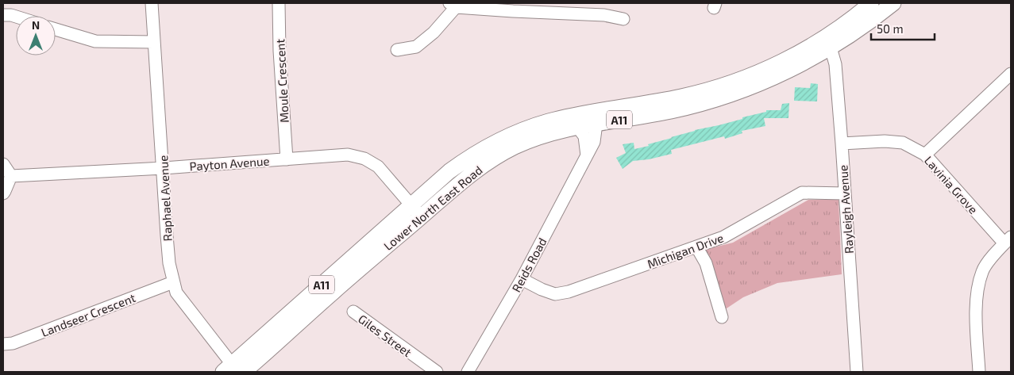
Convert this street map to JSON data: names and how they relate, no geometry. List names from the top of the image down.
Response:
{
  "streets": {
    "main road": ["A11", "Lower North East Road"],
    "street": [
      "Moule Crescent",
      "Payton Avenue",
      "Lavinia Grove",
      "Raphael Avenue",
      "Rayleigh Avenue",
      "Michigan Drive",
      "Reids Road",
      "Landseer Crescent",
      "Giles Street"
    ]
  },
  "crossings": [
    ["Moule Crescent", "Payton Avenue"],
    ["Payton Avenue", "Raphael Avenue"],
    ["Payton Avenue", "Lower North East Road"],
    ["Lavinia Grove", "Rayleigh Avenue"],
    ["Raphael Avenue", "Lower North East Road"],
    ["Raphael Avenue", "Landseer Crescent"],
    ["Lower North East Road", "Rayleigh Avenue"],
    ["Lower North East Road", "Reids Road"],
    ["Rayleigh Avenue", "Michigan Drive"],
    ["Michigan Drive", "Reids Road"]
  ],
  "scale_bar": "50 m",
  "north": "top"
}
